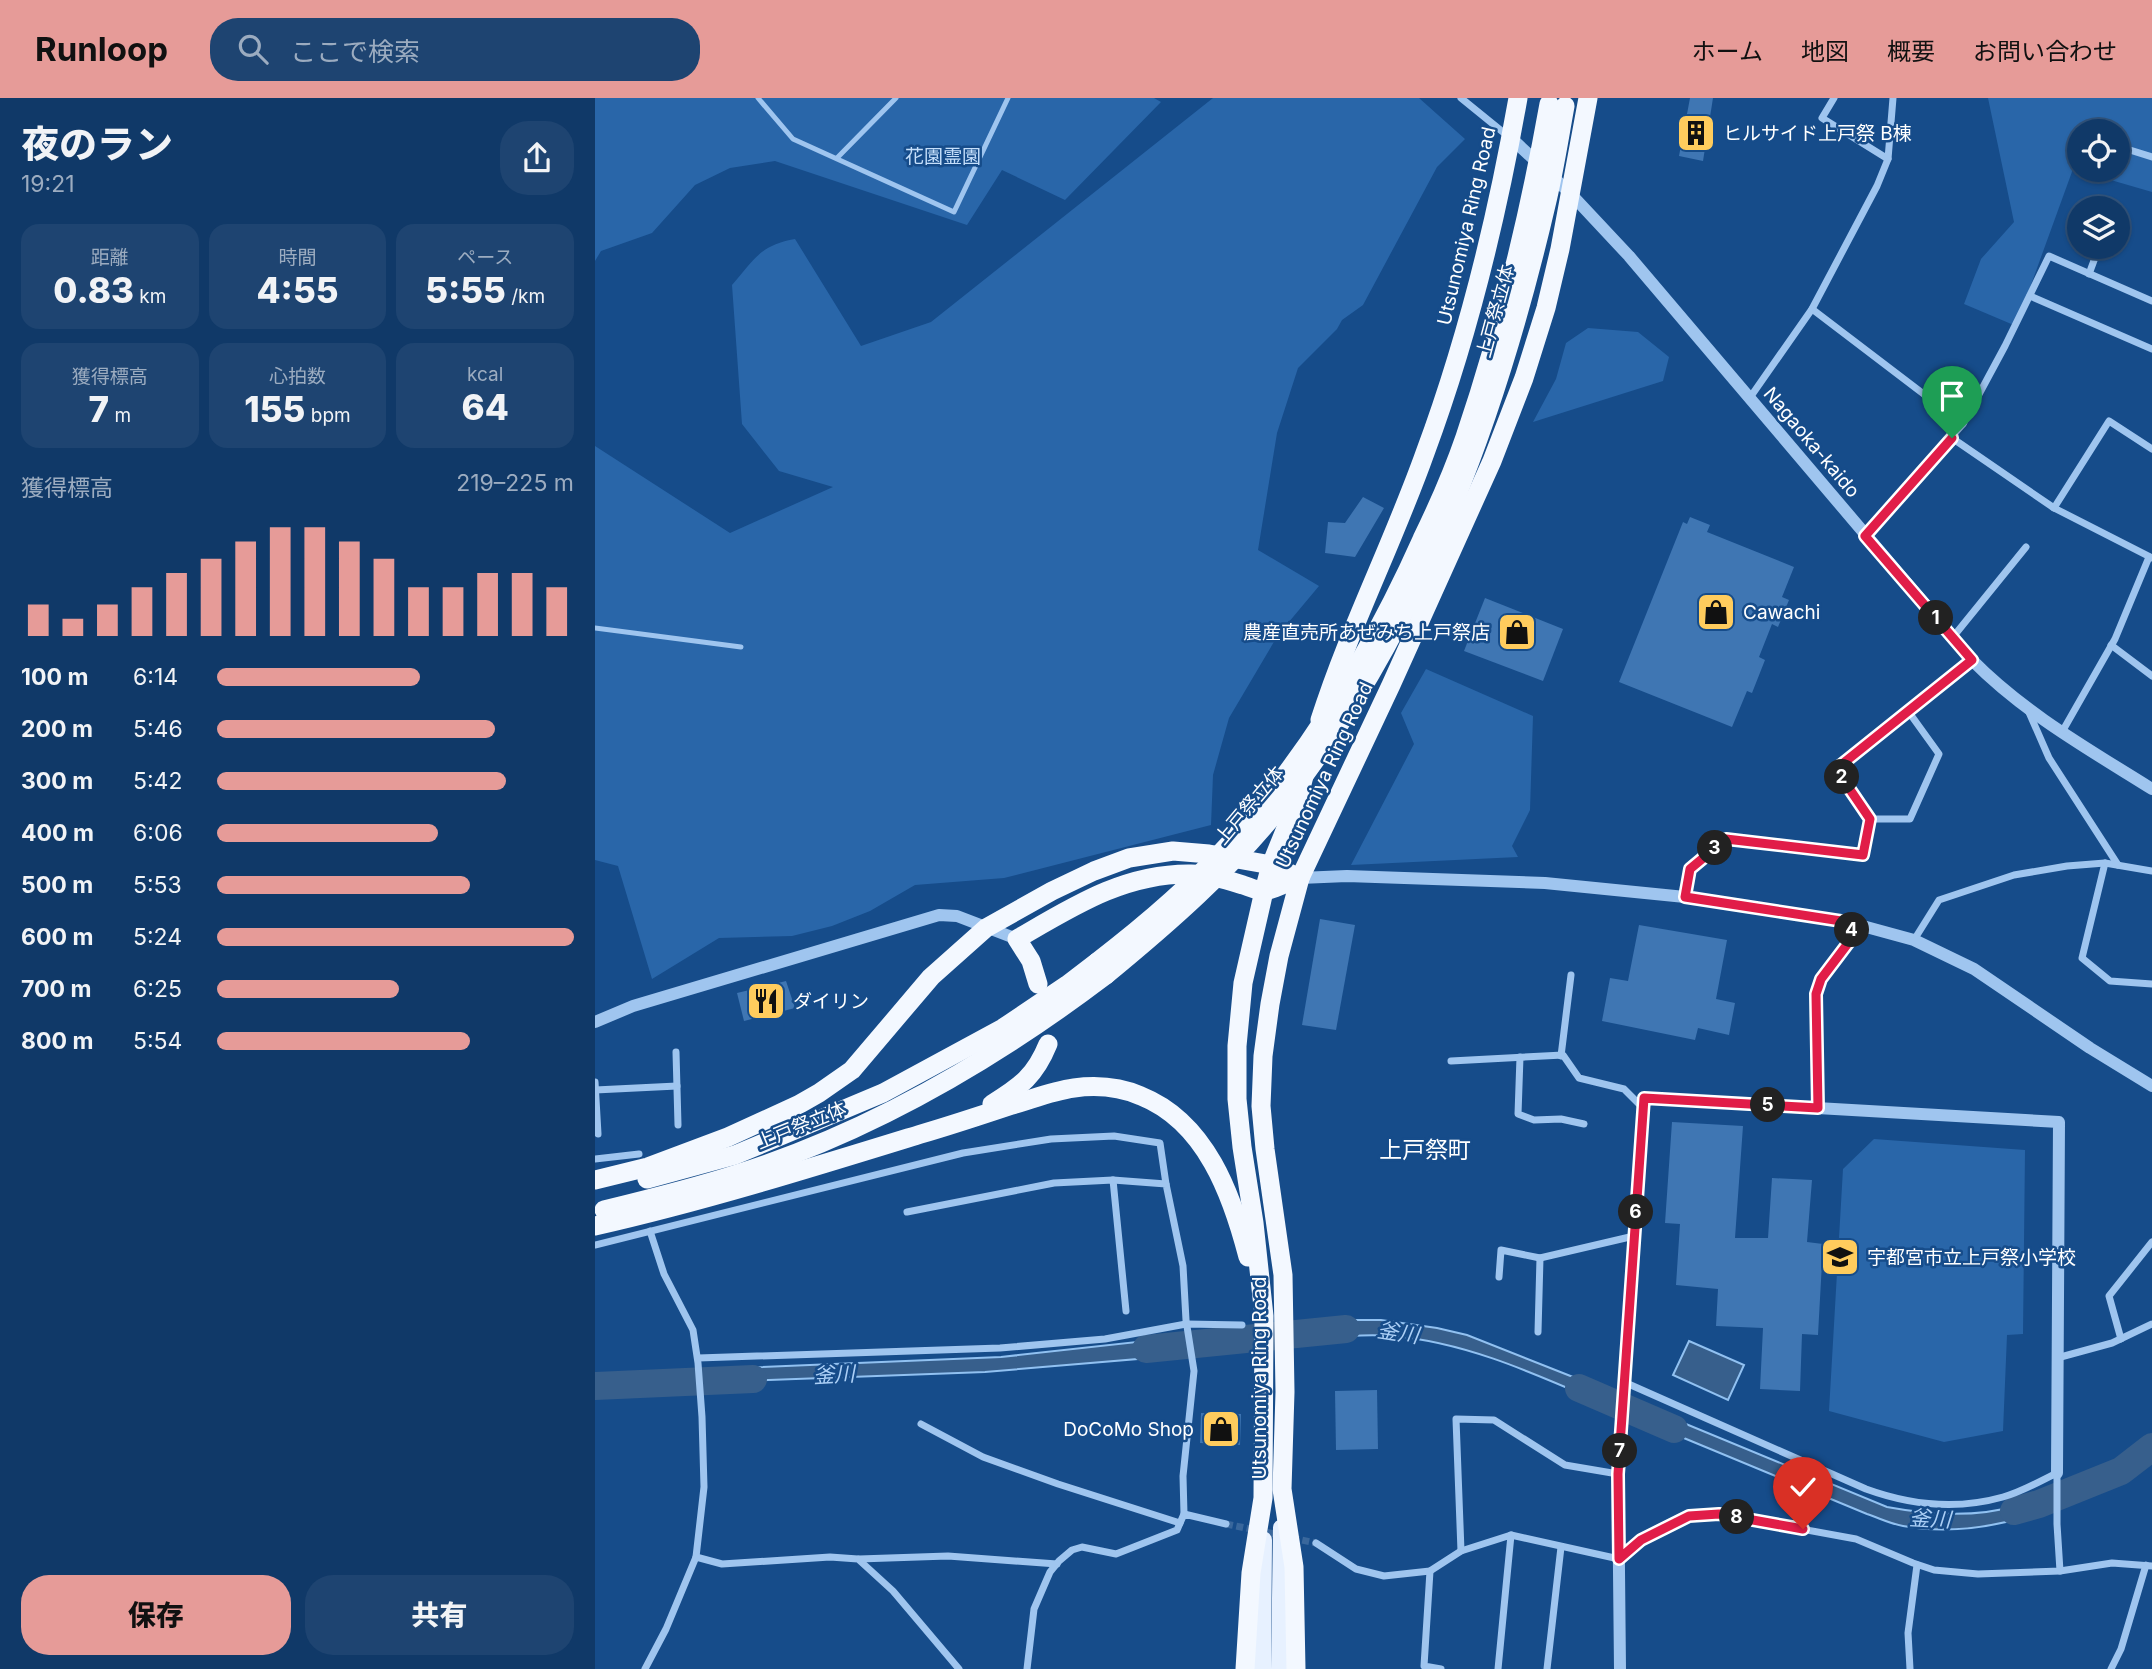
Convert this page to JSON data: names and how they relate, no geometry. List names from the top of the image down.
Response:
{
  "streets": {
    "highway": ["Utsunomiya Ring Road", "上戸祭立体"],
    "street": ["Nagaoka-kaido"]
  },
  "crossings": [
    ["Utsunomiya Ring Road", "Nagaoka-kaido"]
  ],
  "districts": ["上戸祭町"],
  "water": ["釜川"],
  "parks": ["花園霊園"],
  "places": {
    "building": ["ヒルサイド上戸祭 B棟"],
    "shop": ["Cawachi", "農産直売所あぜみち上戸祭店", "DoCoMo Shop"],
    "restaurant": ["ダイリン"],
    "school or university": ["宇都宮市立上戸祭小学校"]
  },
  "page": {
    "header": "Runloop",
    "search": "ここで検索",
    "nav": [
      "ホーム",
      "地図",
      "概要",
      "お問い合わせ"
    ],
    "heading": ["夜のラン", "19:21"],
    "stats": [
      ["距離", "0.83 km"],
      ["時間", "4:55"],
      ["ペース", "5:55 /km"],
      ["獲得標高", "7 m"],
      ["心拍数", "155 bpm"],
      ["kcal", "64"]
    ],
    "chart": ["獲得標高", "219–225 m"],
    "pins": [
      "1",
      "2",
      "3",
      "4",
      "5",
      "6",
      "7",
      "8"
    ],
    "list": [
      {
        "name": "100 m",
        "note": "6:14"
      },
      {
        "name": "200 m",
        "note": "5:46"
      },
      {
        "name": "300 m",
        "note": "5:42"
      },
      {
        "name": "400 m",
        "note": "6:06"
      },
      {
        "name": "500 m",
        "note": "5:53"
      },
      {
        "name": "600 m",
        "note": "5:24"
      },
      {
        "name": "700 m",
        "note": "6:25"
      },
      {
        "name": "800 m",
        "note": "5:54"
      }
    ],
    "buttons": ["保存", "共有"]
  }
}
